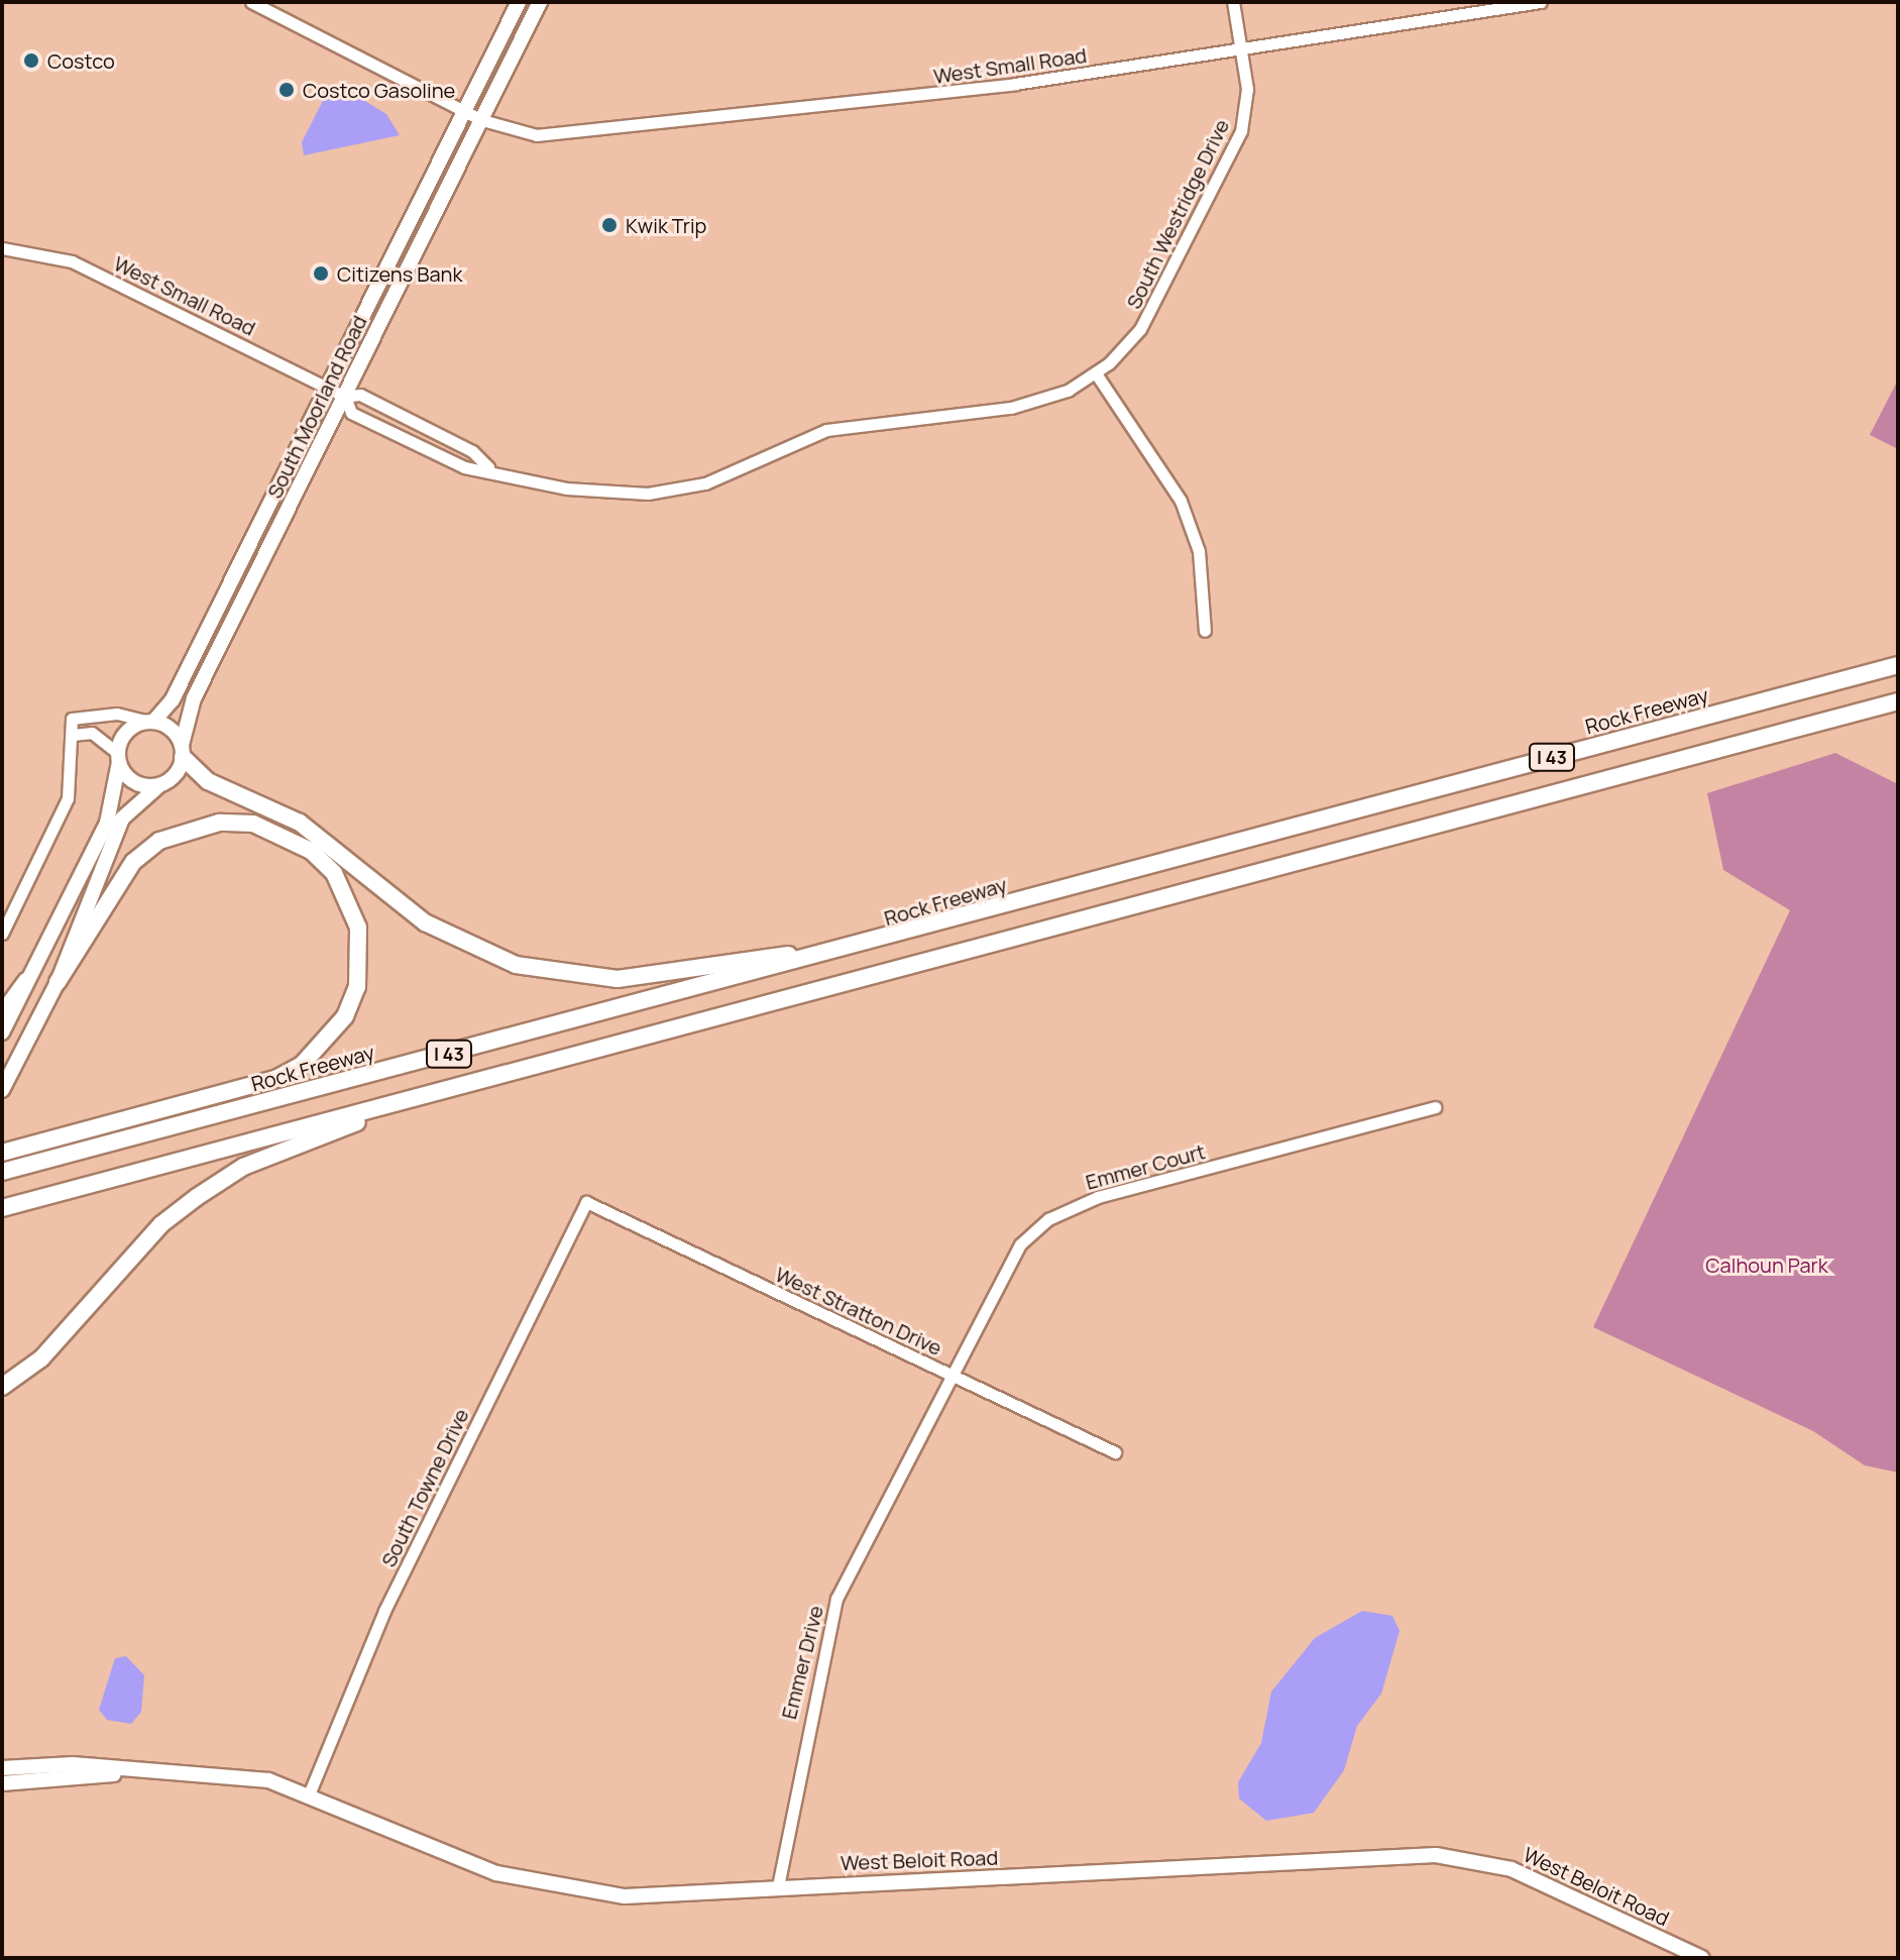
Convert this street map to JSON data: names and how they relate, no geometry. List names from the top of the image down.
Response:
{
  "streets": {
    "highway": ["Rock Freeway", "I 43"],
    "main road": ["South Moorland Road", "West Beloit Road"],
    "street": [
      "West Small Road",
      "South Westridge Drive",
      "Emmer Court",
      "West Stratton Drive",
      "South Towne Drive",
      "Emmer Drive"
    ]
  },
  "crossings": [
    ["West Small Road", "South Westridge Drive"],
    ["West Small Road", "South Moorland Road"],
    ["South Westridge Drive", "South Moorland Road"],
    ["Emmer Court", "West Stratton Drive"],
    ["Emmer Court", "Emmer Drive"],
    ["West Stratton Drive", "South Towne Drive"],
    ["West Stratton Drive", "Emmer Drive"],
    ["South Towne Drive", "West Beloit Road"],
    ["Emmer Drive", "West Beloit Road"]
  ],
  "parks": ["Calhoun Park"],
  "places": [
    "Costco",
    "Costco Gasoline",
    "Kwik Trip",
    "Citizens Bank"
  ]
}
